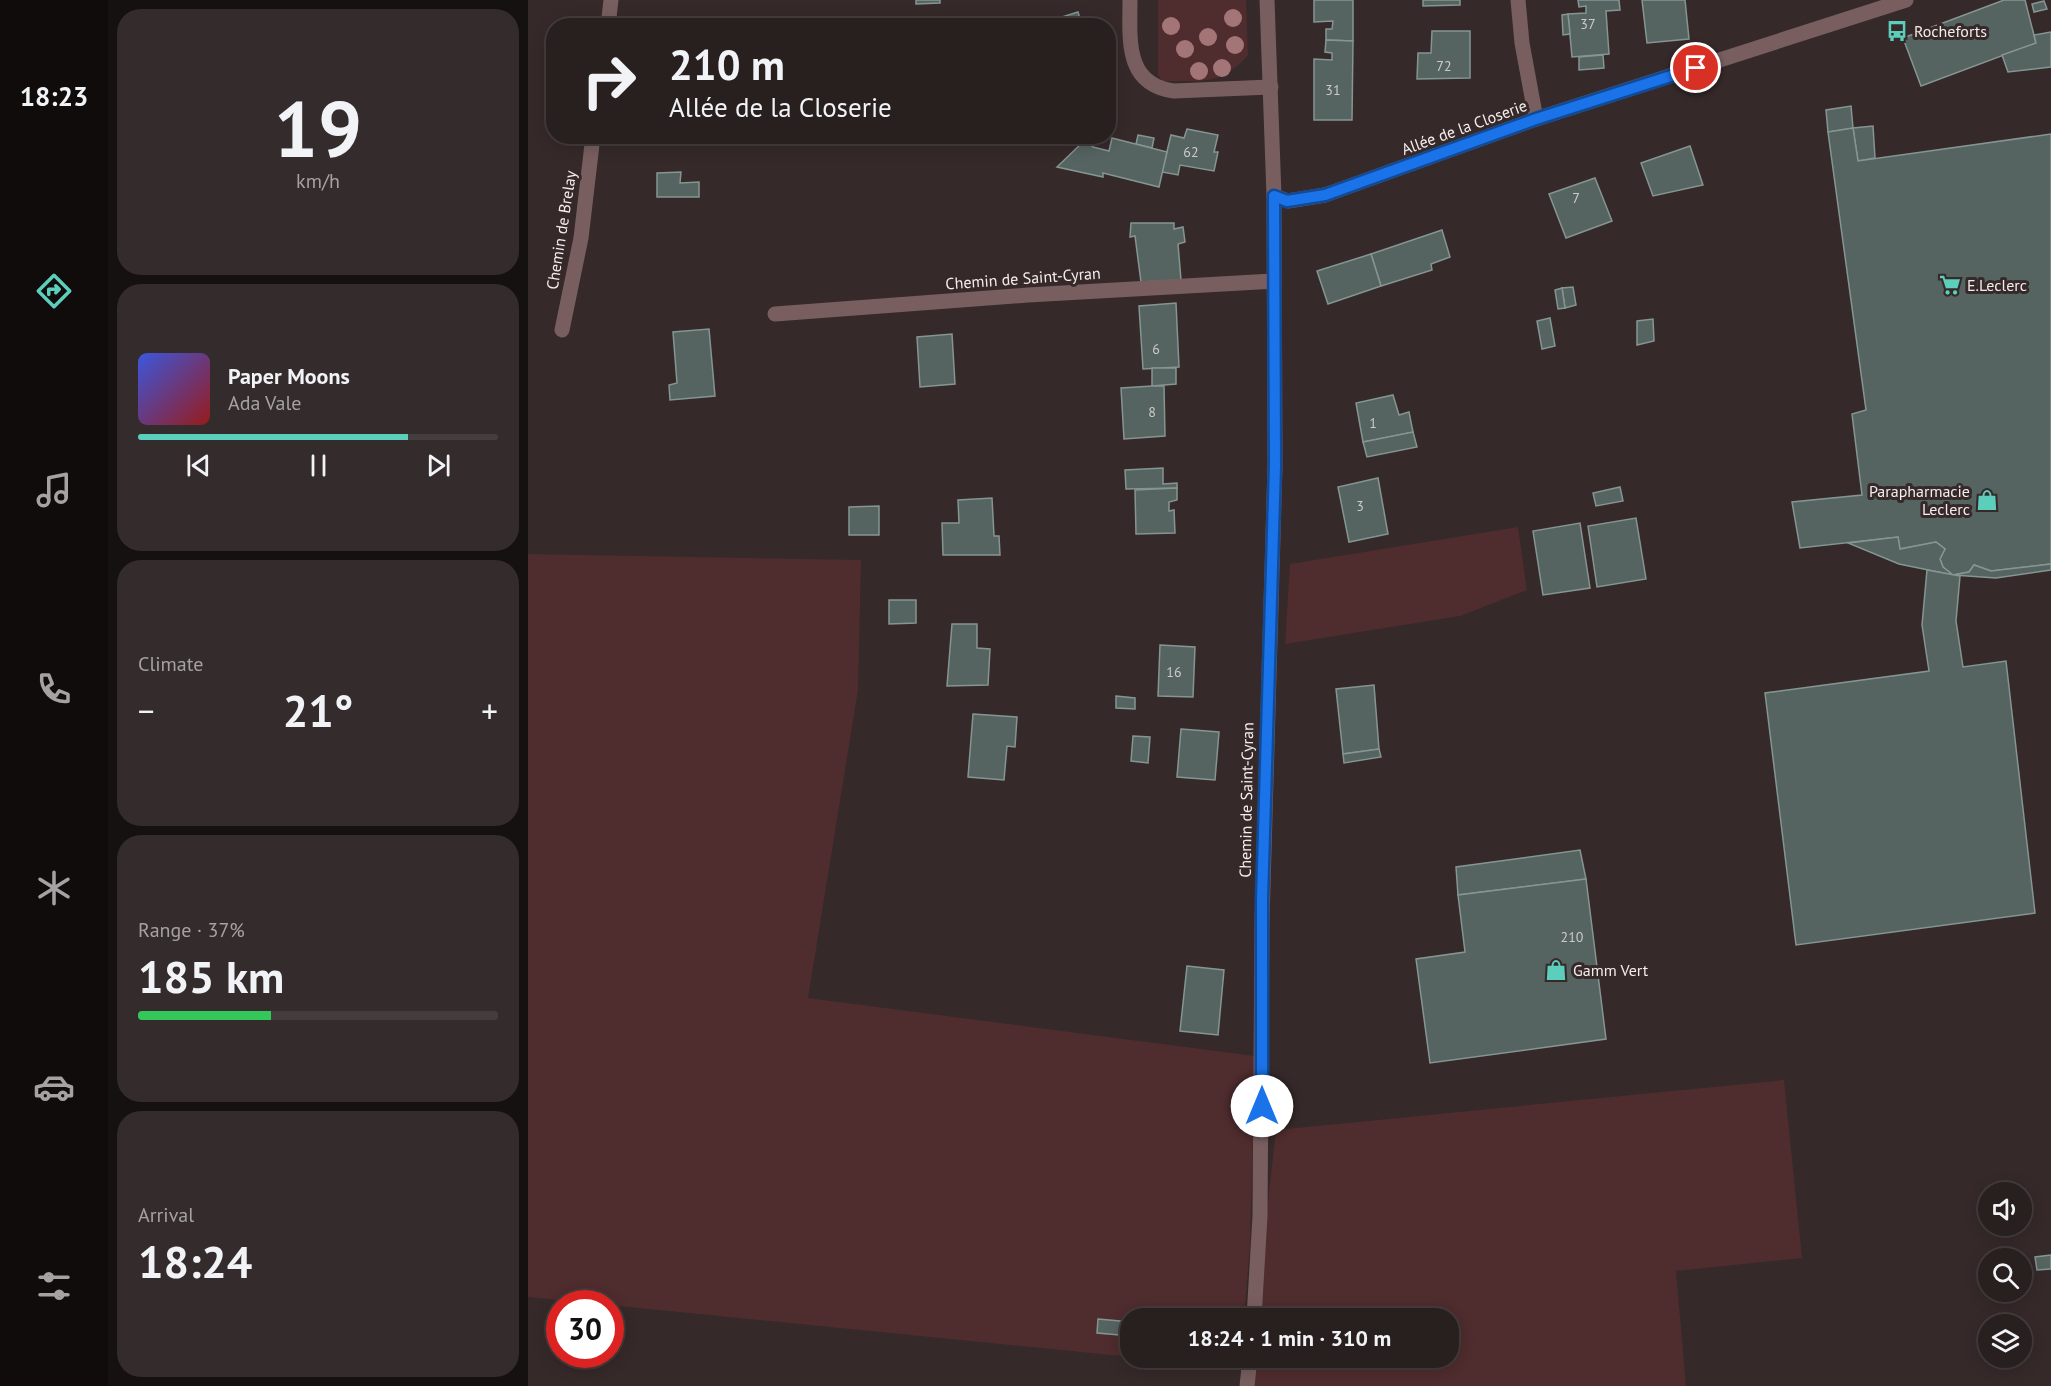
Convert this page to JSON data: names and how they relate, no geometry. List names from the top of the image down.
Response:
{
  "streets": {
    "street": ["Allée de la Closerie", "Chemin de Brelay", "Chemin de Saint-Cyran"]
  },
  "crossings": [
    ["Allée de la Closerie", "Chemin de Saint-Cyran"]
  ],
  "places": {
    "bus stop": ["Rocheforts"],
    "supermarket": ["E.Leclerc"],
    "shop": ["Parapharmacie Leclerc", "Gamm Vert"]
  },
  "house_numbers": [
    "37",
    "72",
    "31",
    "62",
    "7",
    "6",
    "8",
    "1",
    "3",
    "16",
    "210"
  ],
  "page": {
    "tabs": "18:23",
    "tile": [
      ["19", "km/h"],
      "Climate",
      ["Range · 37%", "185 km"],
      ["Arrival", "18:24"]
    ],
    "turn": ["210 m", "Allée de la Closerie"],
    "song": ["Paper Moons", "Ada Vale"],
    "heat": ["−", "21°", "+"],
    "limit": "30",
    "trip": "18:24 · 1 min · 310 m"
  }
}
